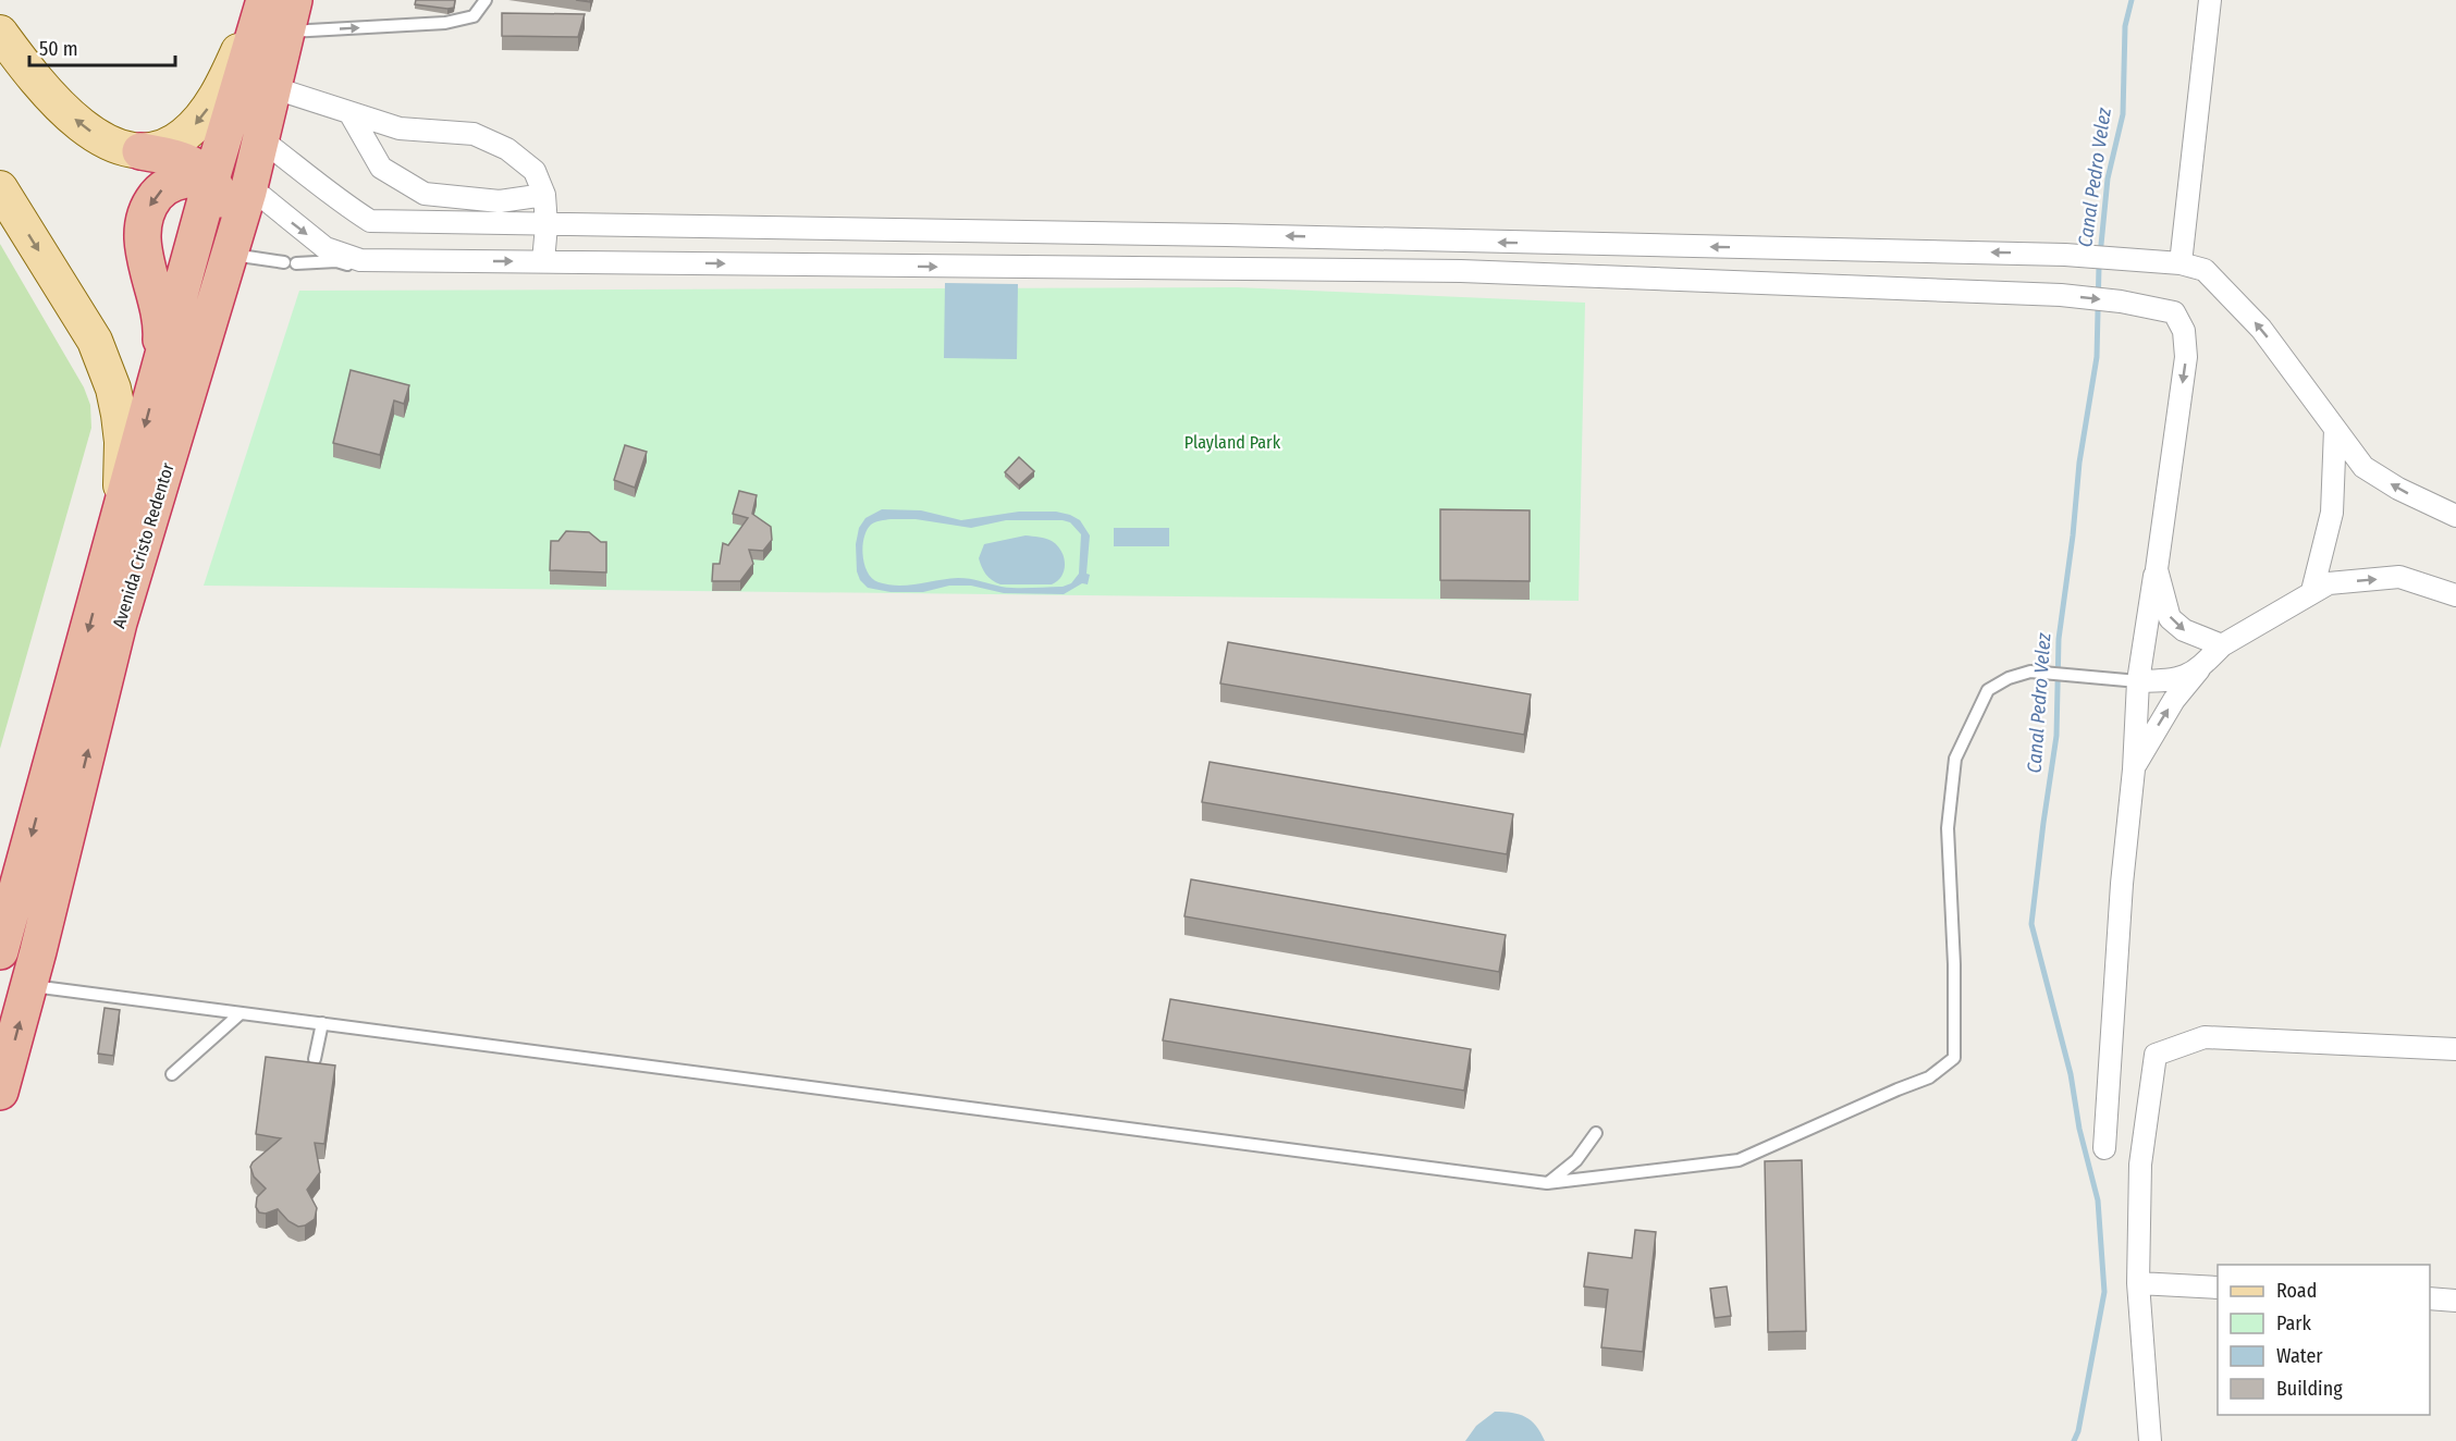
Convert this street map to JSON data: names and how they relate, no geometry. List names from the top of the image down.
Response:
{
  "streets": {
    "highway": ["Avenida Cristo Redentor"]
  },
  "water": ["Canal Pedro Velez"],
  "parks": ["Playland Park"],
  "legend": [
    "Road",
    "Park",
    "Water",
    "Building"
  ],
  "scale_bar": "50 m"
}
